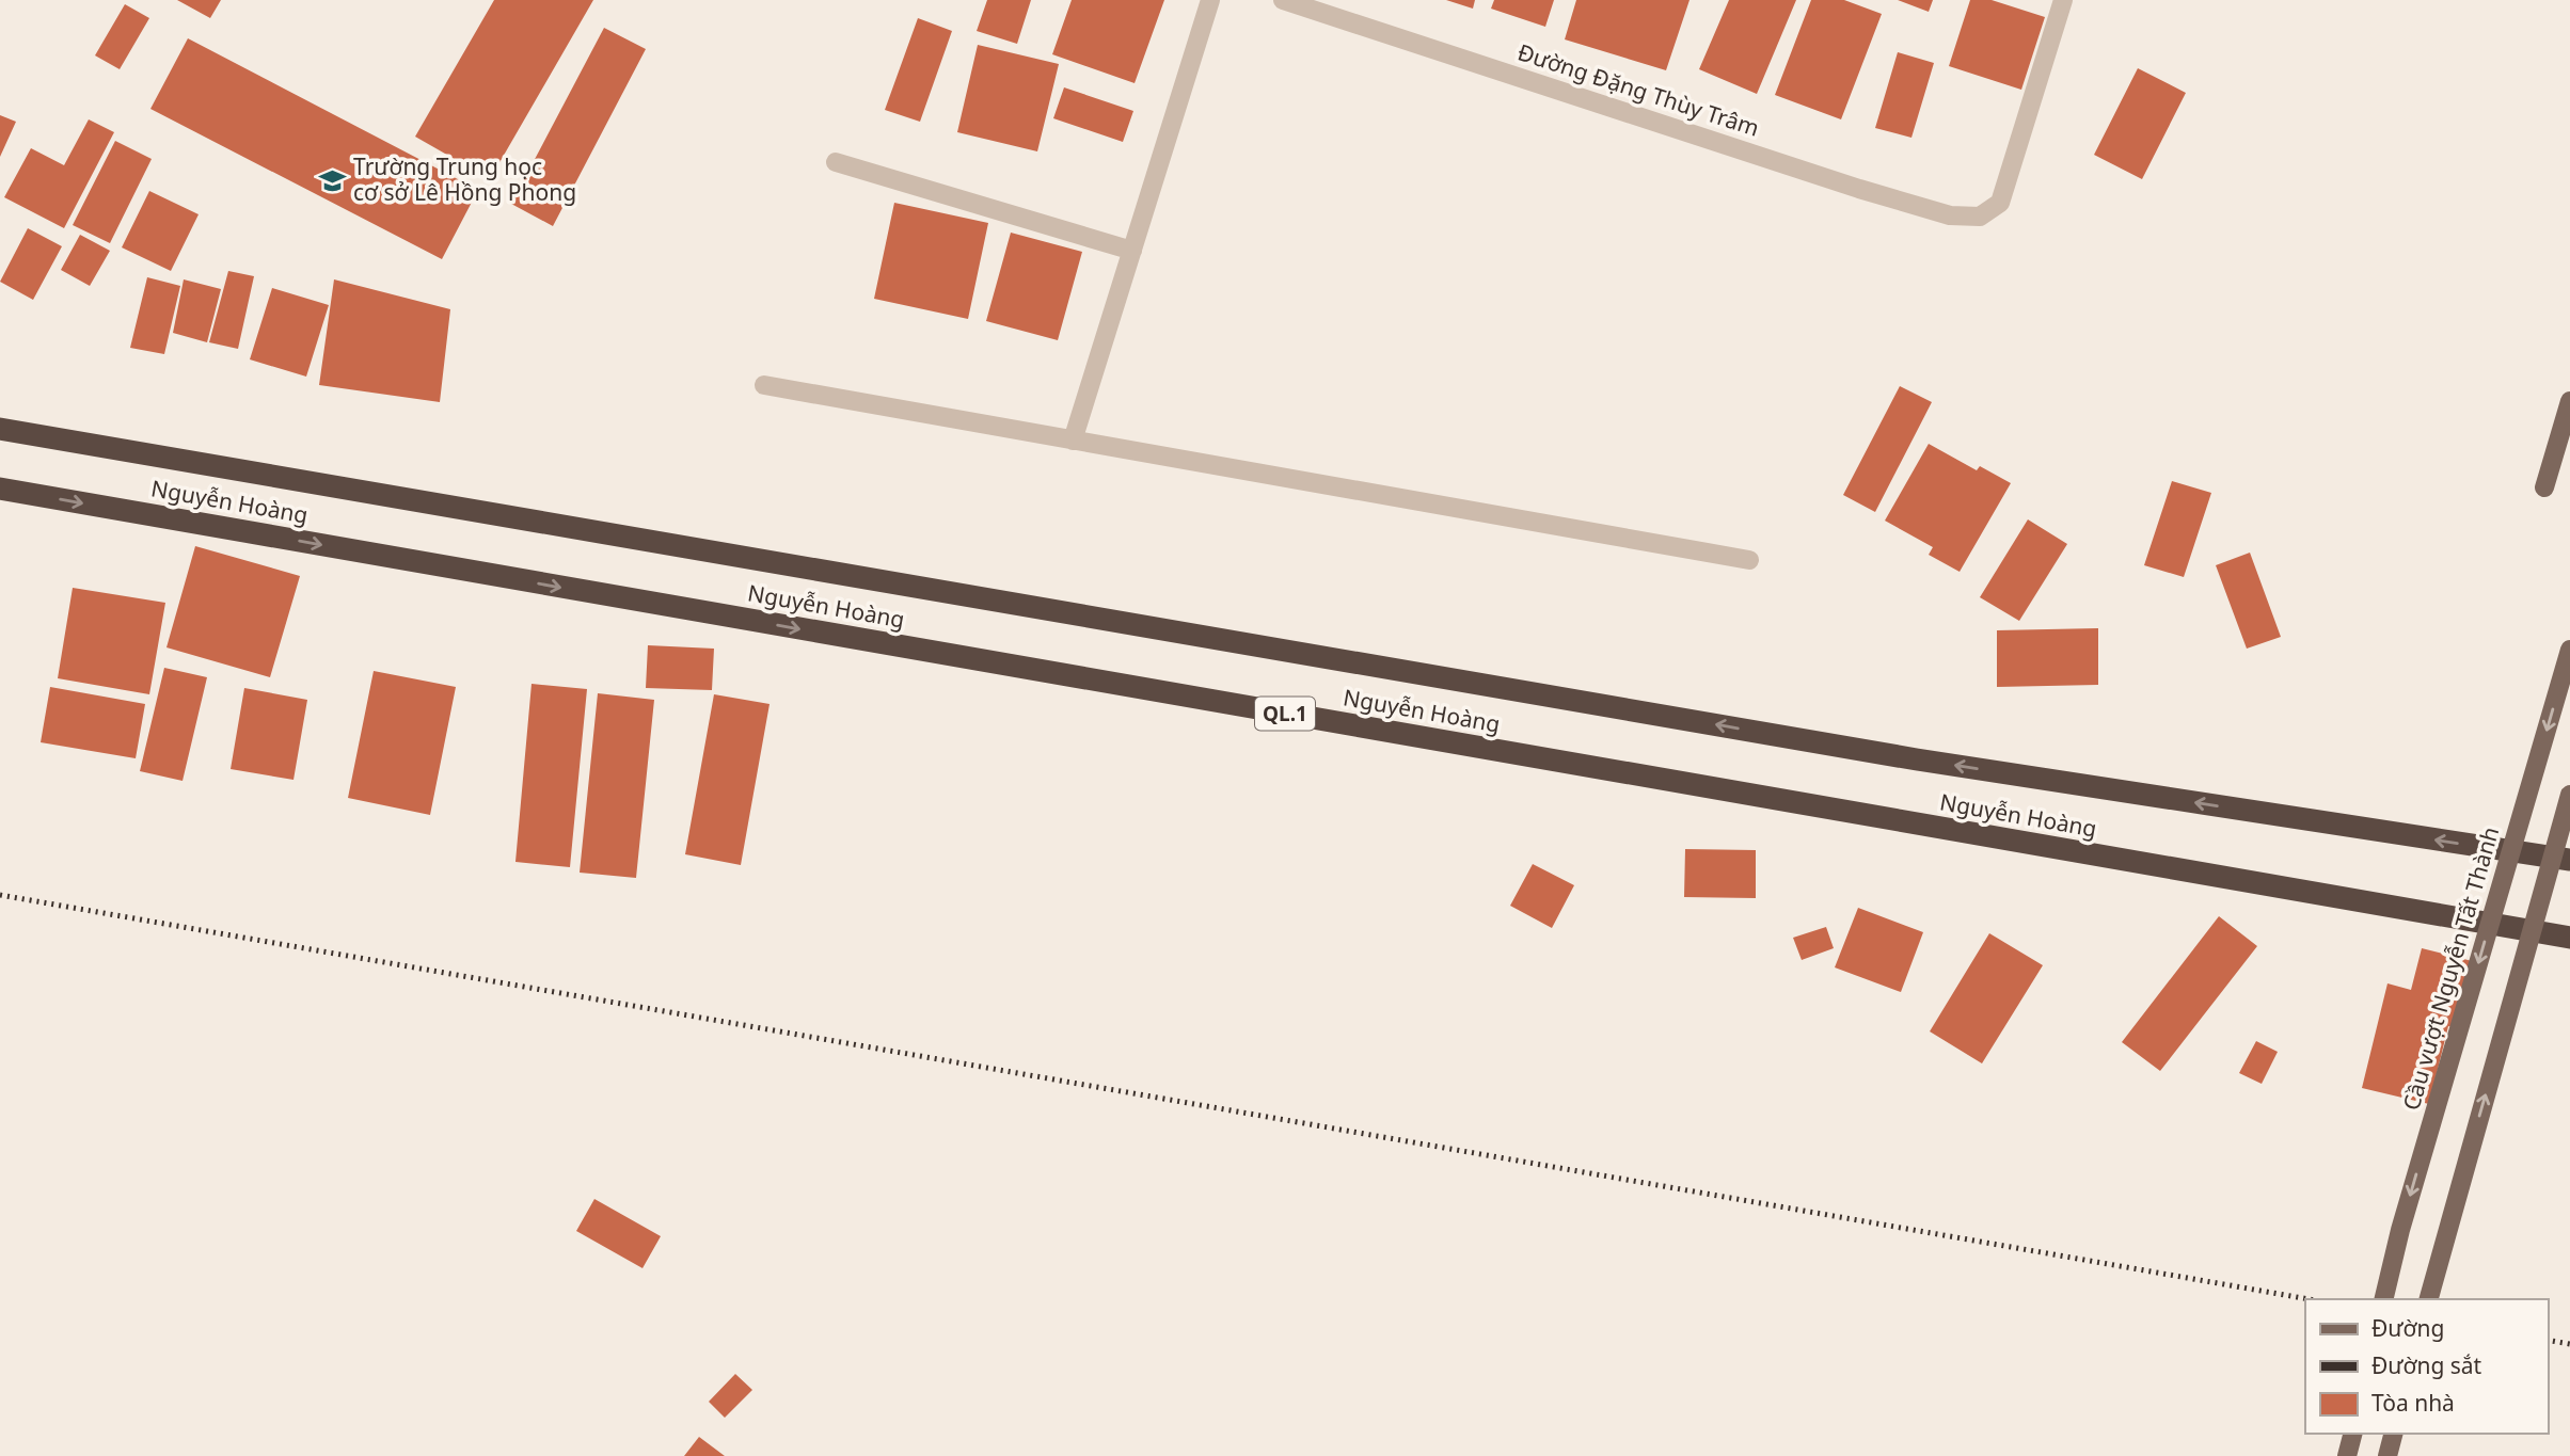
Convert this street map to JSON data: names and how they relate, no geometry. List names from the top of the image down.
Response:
{
  "streets": {
    "highway": ["Nguyễn Hoàng", "QL.1"],
    "main road": ["Cầu vượt Nguyễn Tất Thành"],
    "street": ["Đường Đặng Thùy Trâm"]
  },
  "places": {
    "school or university": ["Trường Trung học cơ sở Lê Hồng Phong"]
  },
  "legend": ["Đường", "Đường sắt", "Tòa nhà"]
}
